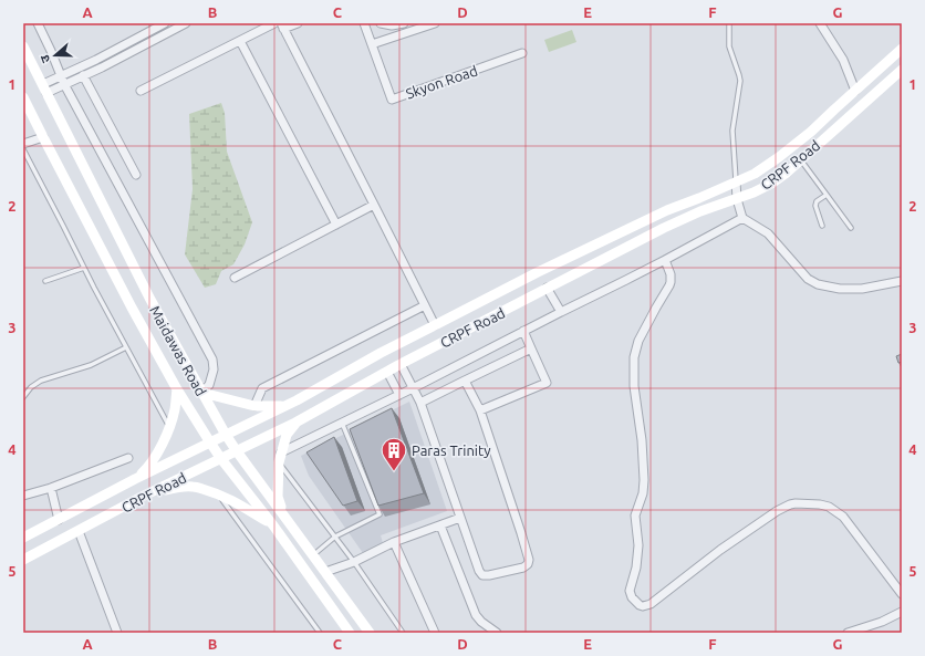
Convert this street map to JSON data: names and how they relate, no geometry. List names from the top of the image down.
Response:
{
  "streets": {
    "street": ["Skyon Road", "CRPF Road", "Maidawas Road"]
  },
  "crossings": [
    ["CRPF Road", "Maidawas Road"]
  ],
  "places": {
    "building": ["Paras Trinity"]
  },
  "north": "left",
  "grid": {
    "columns": [
      "A",
      "B",
      "C",
      "D",
      "E",
      "F",
      "G"
    ],
    "rows": [
      "1",
      "2",
      "3",
      "4",
      "5"
    ]
  }
}
